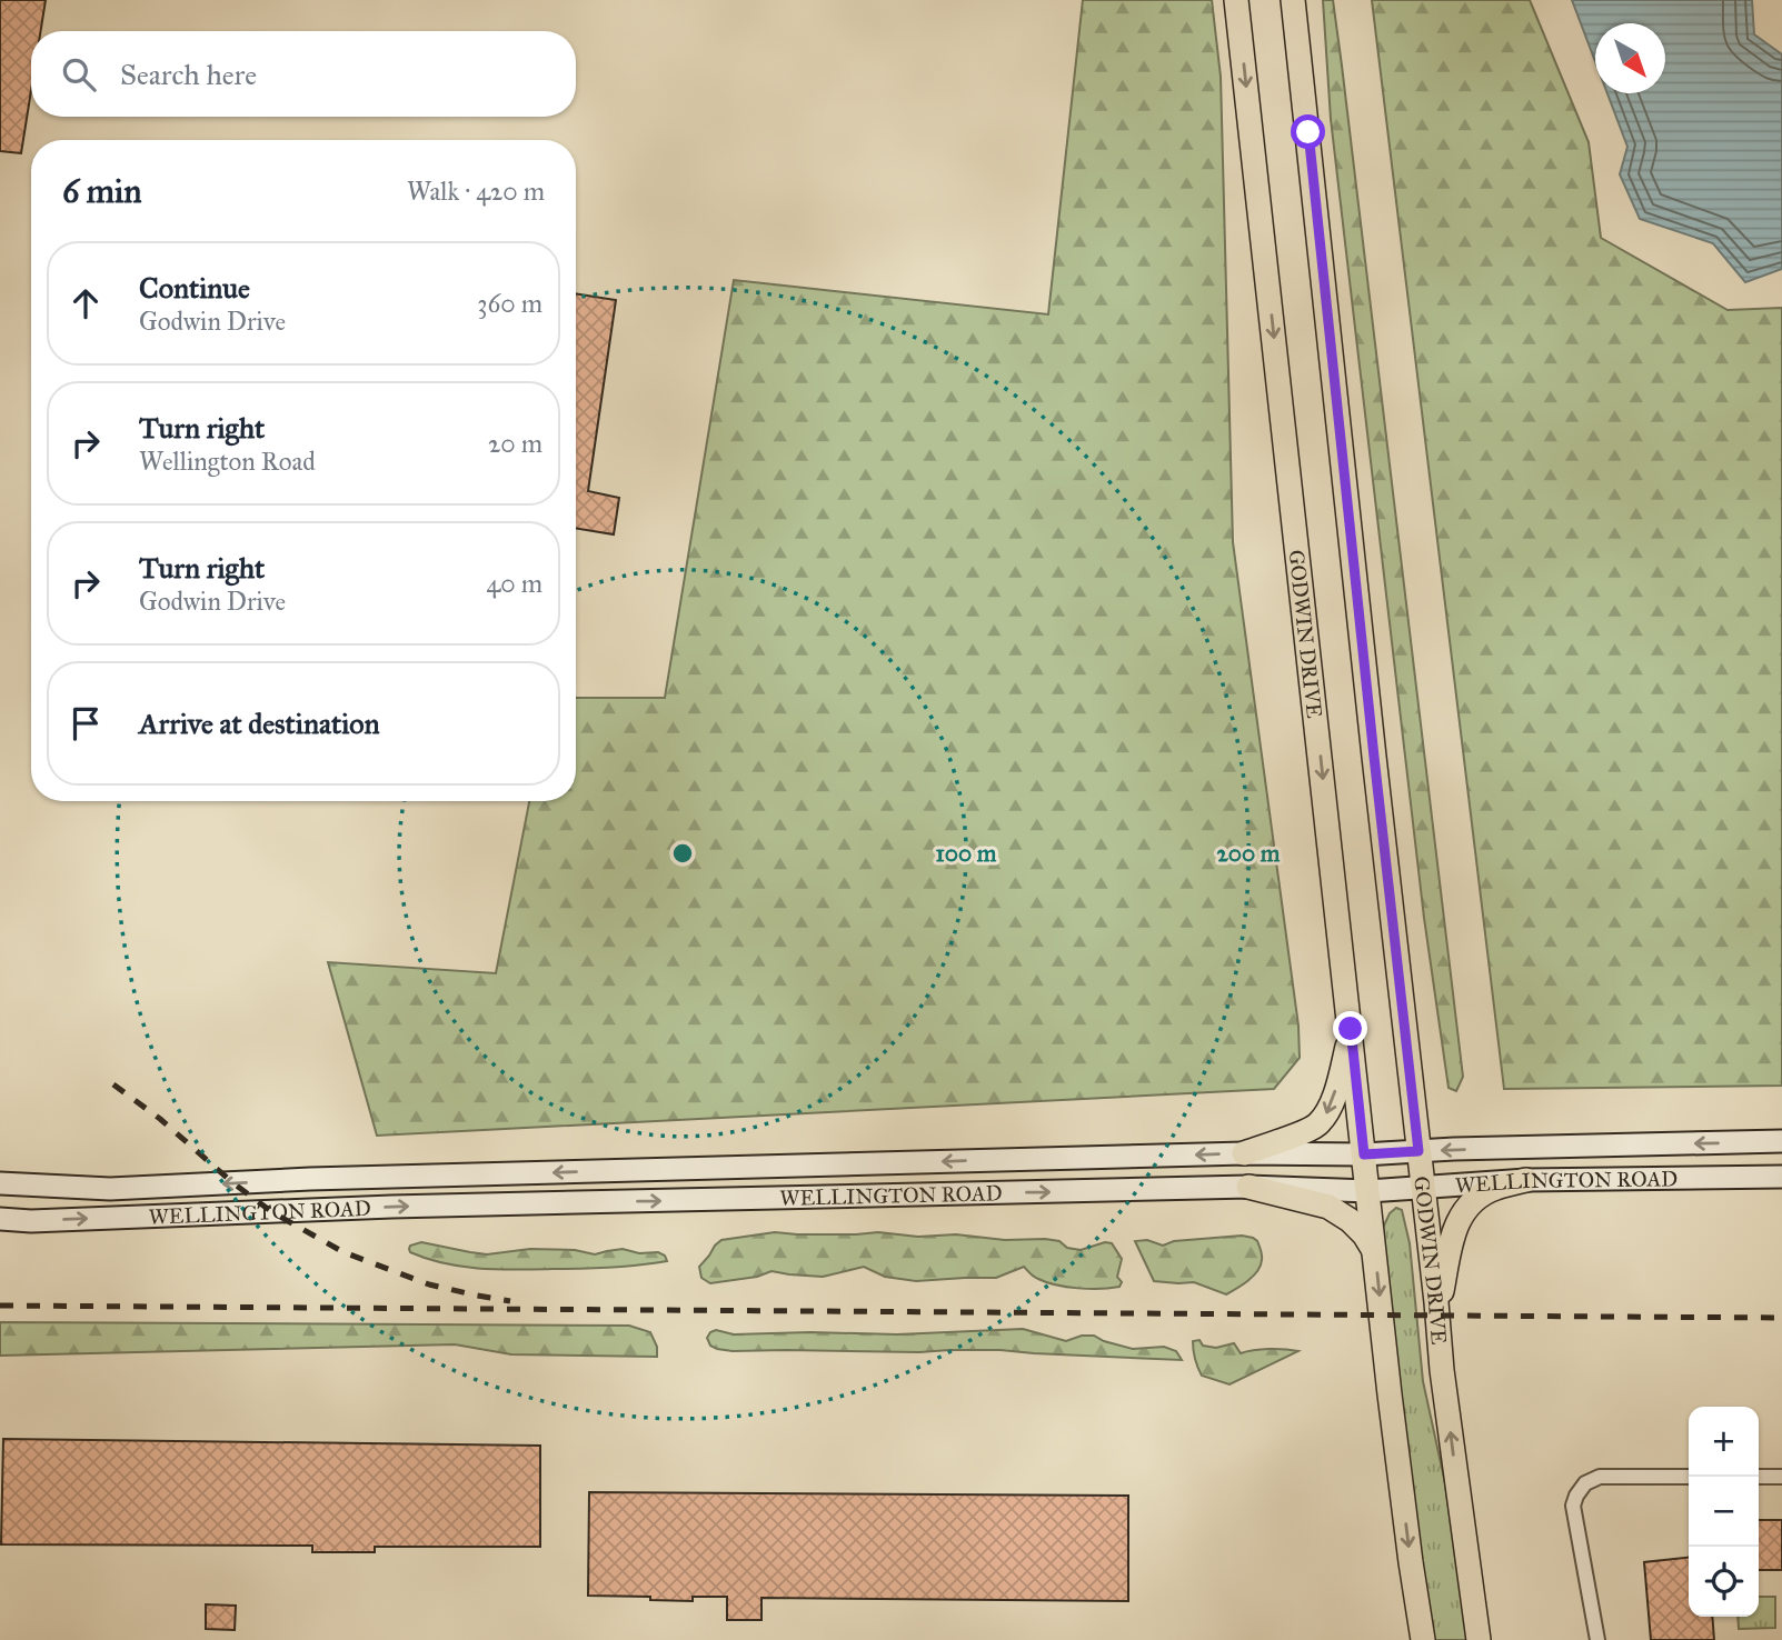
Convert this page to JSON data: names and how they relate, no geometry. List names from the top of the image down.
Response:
{
  "streets": {
    "main road": ["GODWIN DRIVE", "WELLINGTON ROAD"]
  },
  "crossings": [
    ["GODWIN DRIVE", "WELLINGTON ROAD"]
  ],
  "north": "bottom right",
  "page": {
    "search": "Search here",
    "heading": ["6 min", "Walk · 420 m"],
    "list": [
      ["Continue", "Godwin Drive", "360 m"],
      ["Turn right", "Wellington Road", "20 m"],
      ["Turn right", "Godwin Drive", "40 m"],
      "Arrive at destination"
    ],
    "map_buttons": ["+", "−"]
  },
  "rings": ["100 m", "200 m"]
}
